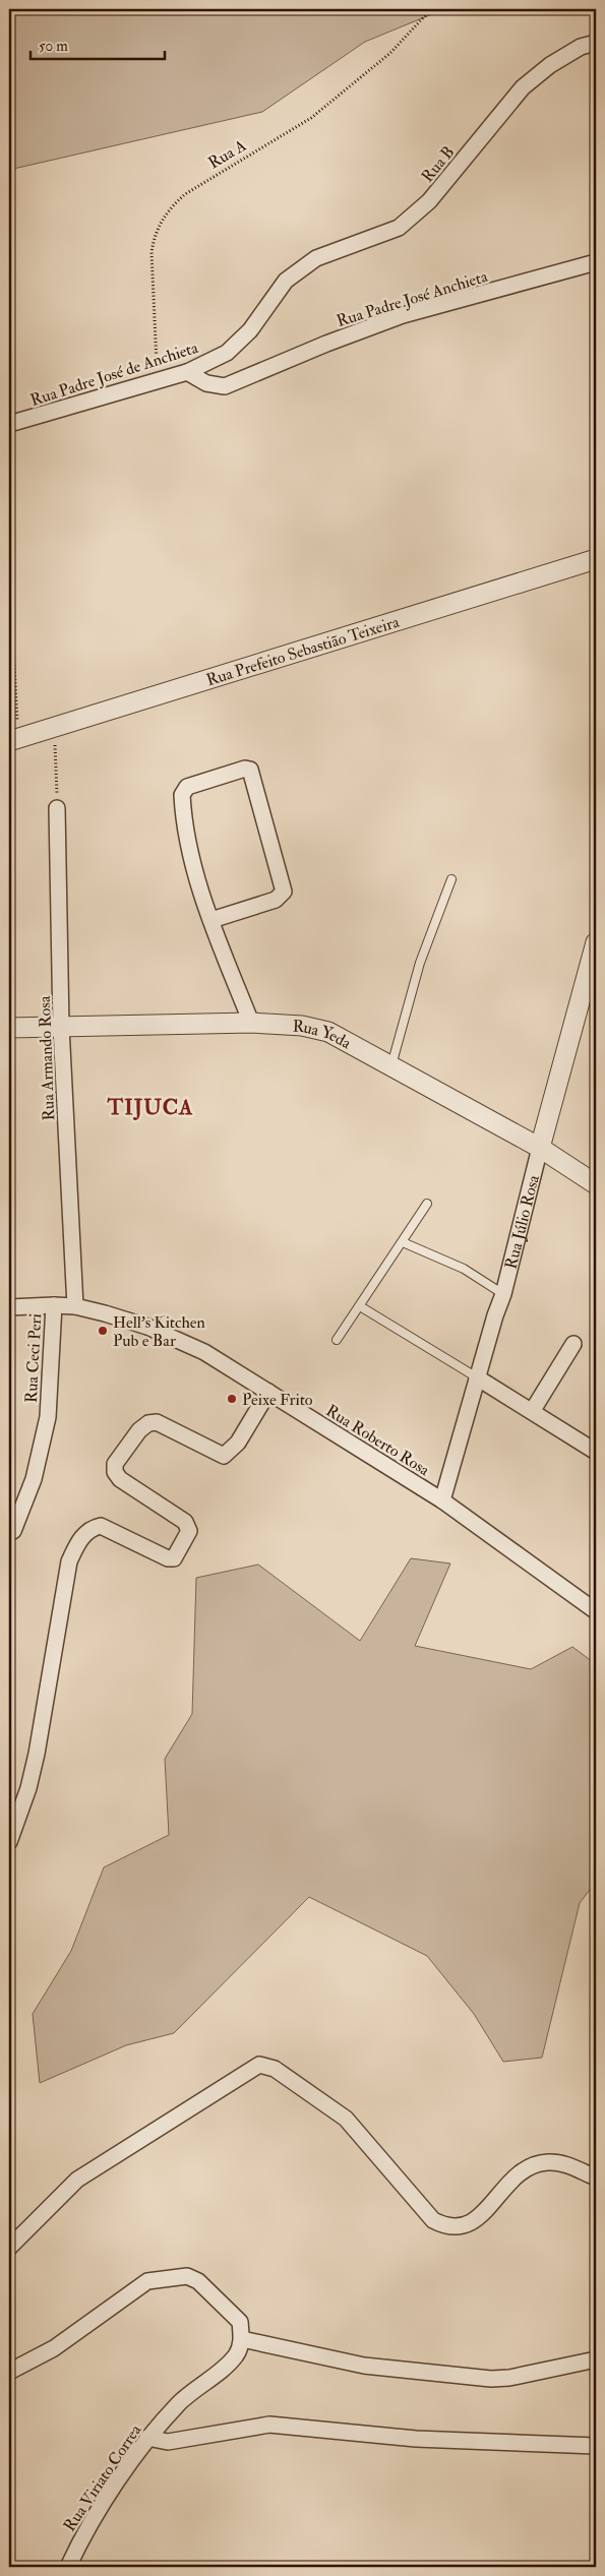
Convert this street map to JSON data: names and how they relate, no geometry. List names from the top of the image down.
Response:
{
  "streets": {
    "street": [
      "Rua B",
      "Rua Padre José Anchieta",
      "Rua Padre José de Anchieta",
      "Rua Prefeito Sebastião Teixeira",
      "Rua Yeda",
      "Rua Armando Rosa",
      "Rua Júlio Rosa",
      "Rua Ceci Peri",
      "Rua Roberto Rosa",
      "Rua Viriato Correa"
    ],
    "path": ["Rua A"]
  },
  "crossings": [
    ["Rua A", "Rua Padre José de Anchieta"],
    ["Rua B", "Rua Padre José de Anchieta"],
    ["Rua Padre José Anchieta", "Rua Padre José de Anchieta"],
    ["Rua Yeda", "Rua Armando Rosa"],
    ["Rua Yeda", "Rua Júlio Rosa"],
    ["Rua Armando Rosa", "Rua Roberto Rosa"],
    ["Rua Júlio Rosa", "Rua Roberto Rosa"],
    ["Rua Ceci Peri", "Rua Roberto Rosa"]
  ],
  "districts": ["TIJUCA"],
  "places": ["Hell's Kitchen Pub e Bar", "Peixe Frito"],
  "scale_bar": "50 m"
}
